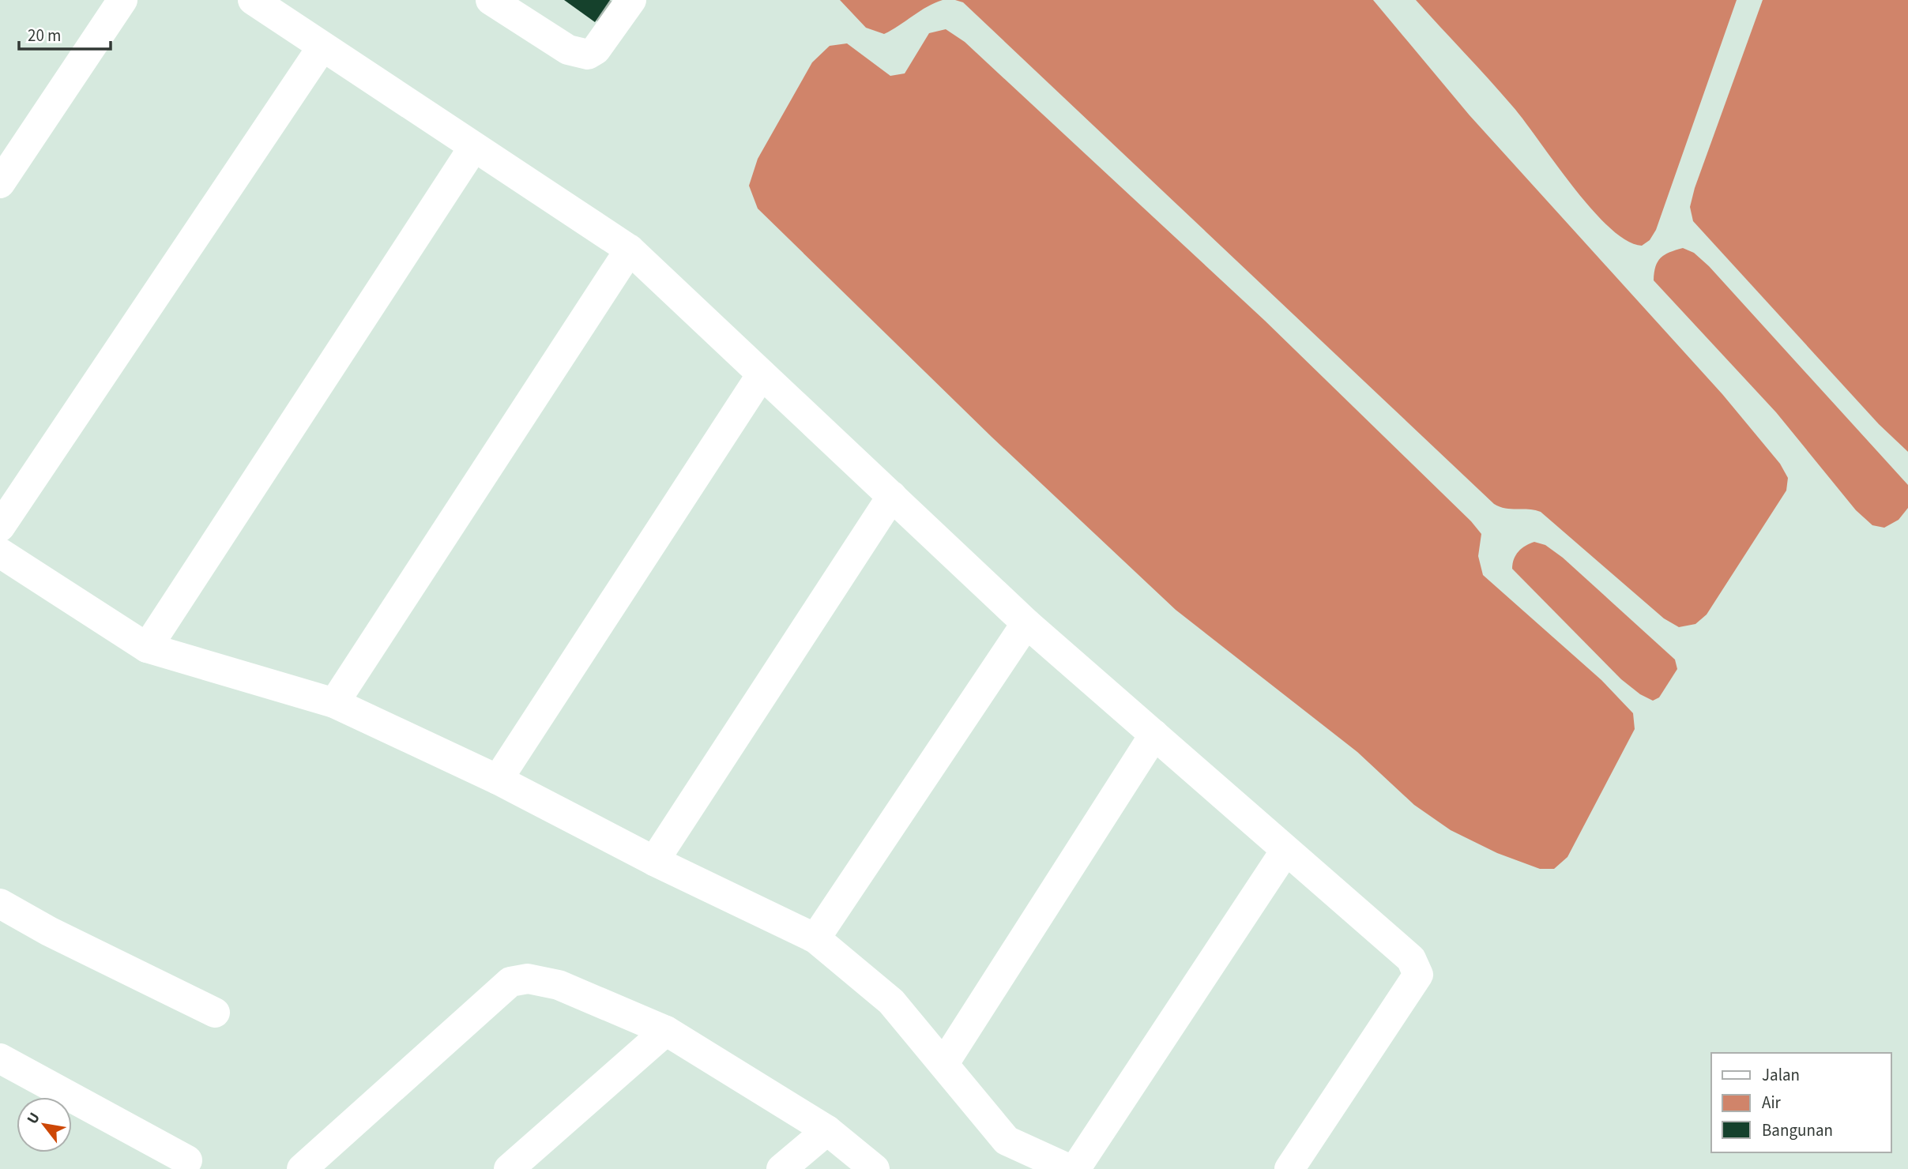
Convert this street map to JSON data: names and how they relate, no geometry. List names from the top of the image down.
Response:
{
  "legend": ["Jalan", "Air", "Bangunan"],
  "scale_bar": "20 m",
  "north": "top left"
}
